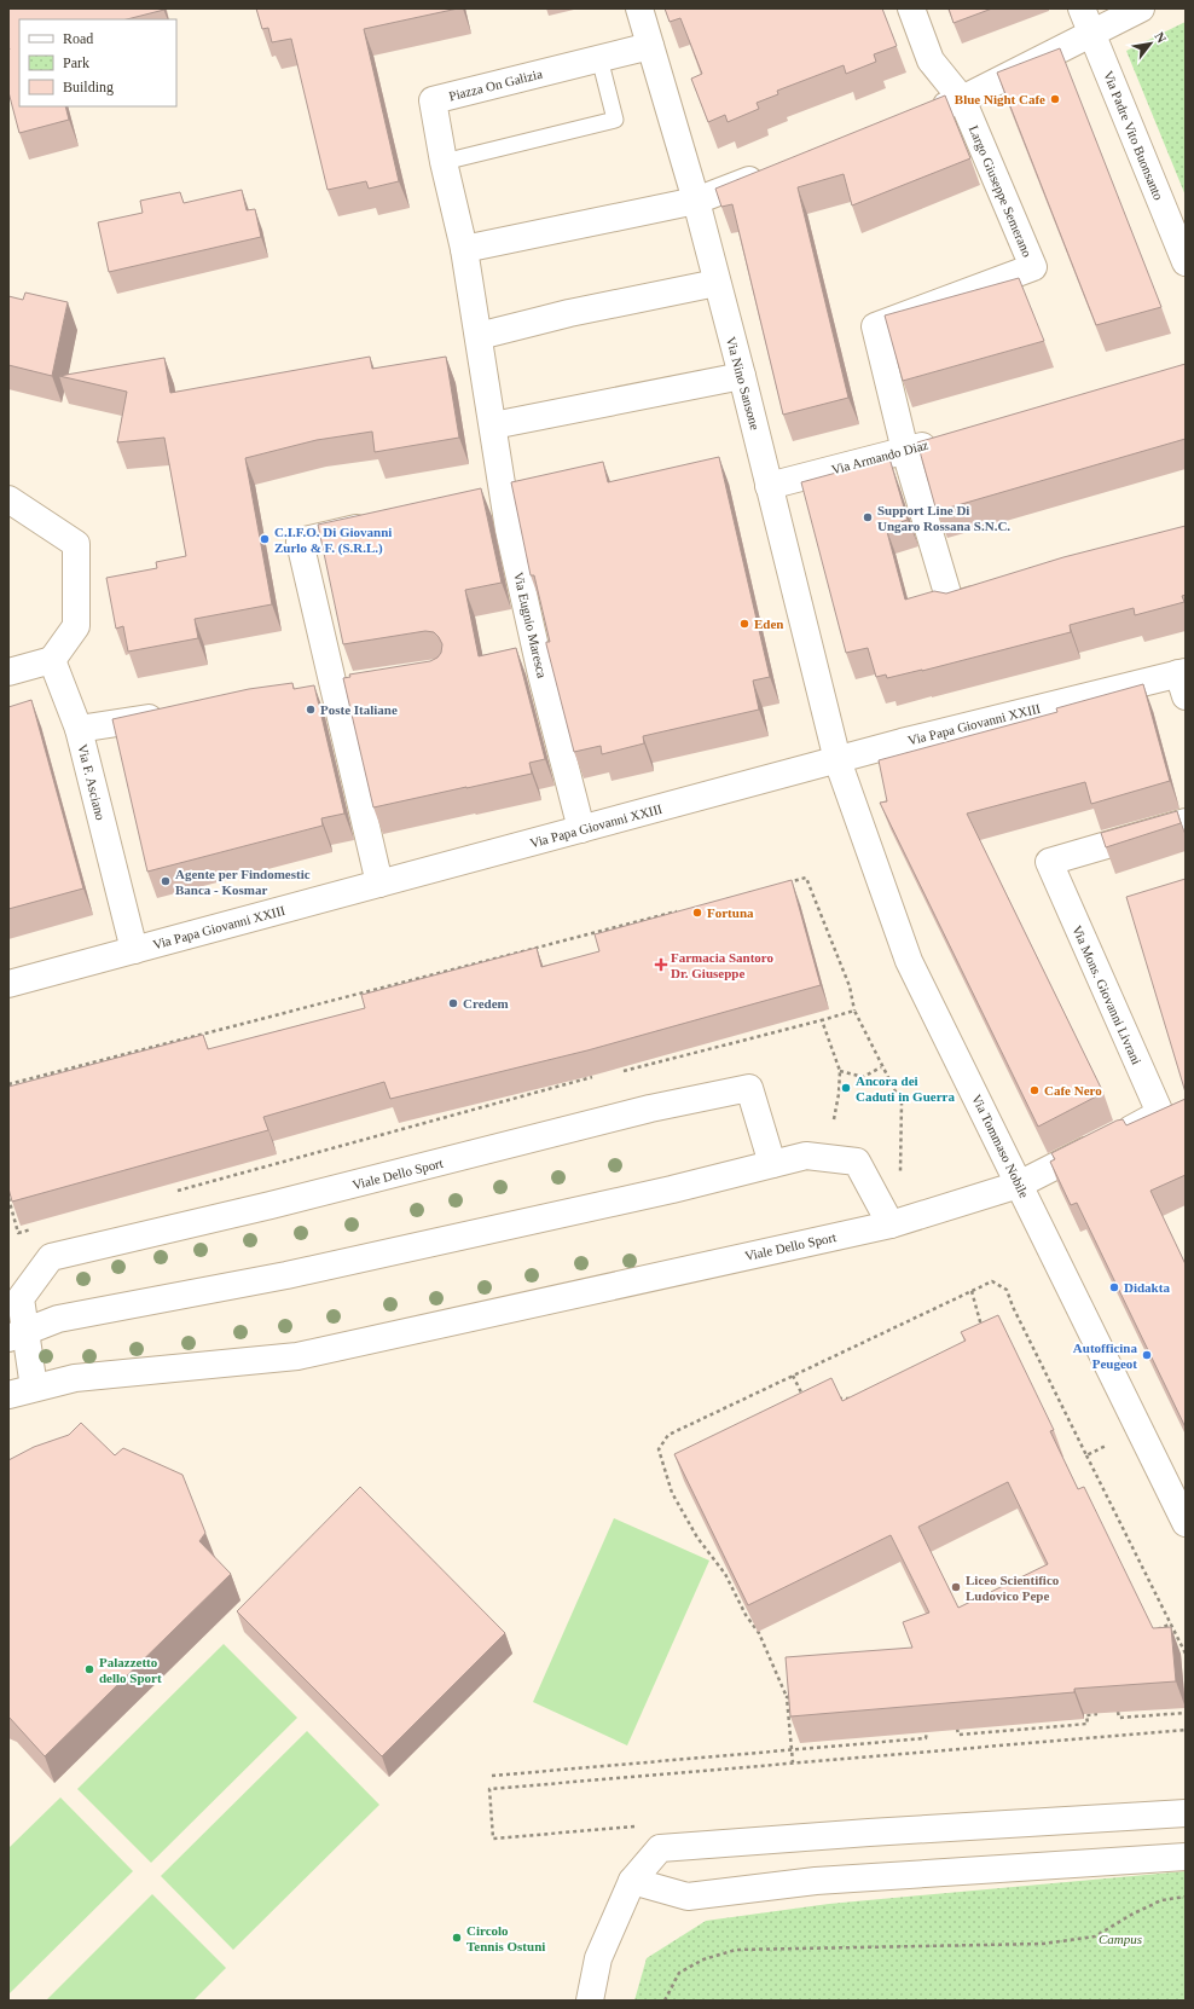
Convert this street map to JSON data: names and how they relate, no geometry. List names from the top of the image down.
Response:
{
  "streets": {
    "street": [
      "Piazza On Galizia",
      "Via Padre Vito Buonsanto",
      "Largo Giuseppe Semerano",
      "Via Nino Sansone",
      "Via Armando Diaz",
      "Via Eugnio Maresca",
      "Via Papa Giovanni XXIII",
      "Via F. Asciano",
      "Via Mons. Giovanni Livrani",
      "Via Tommaso Nobile",
      "Viale Dello Sport"
    ]
  },
  "crossings": [
    ["Piazza On Galizia", "Via Nino Sansone"],
    ["Piazza On Galizia", "Via Eugnio Maresca"],
    ["Largo Giuseppe Semerano", "Via Armando Diaz"],
    ["Via Nino Sansone", "Via Armando Diaz"],
    ["Via Nino Sansone", "Via Papa Giovanni XXIII"],
    ["Via Nino Sansone", "Via Tommaso Nobile"],
    ["Via Eugnio Maresca", "Via Papa Giovanni XXIII"],
    ["Via Papa Giovanni XXIII", "Via F. Asciano"],
    ["Via Papa Giovanni XXIII", "Via Tommaso Nobile"],
    ["Via Mons. Giovanni Livrani", "Via Tommaso Nobile"],
    ["Via Mons. Giovanni Livrani", "Viale Dello Sport"],
    ["Via Tommaso Nobile", "Viale Dello Sport"]
  ],
  "parks": ["Campus"],
  "places": {
    "other": [
      "Blue Night Cafe",
      "Support Line Di Ungaro Rossana S.N.C.",
      "C.I.F.O. Di Giovanni Zurlo & F. (S.R.L.)",
      "Eden",
      "Poste Italiane",
      "Agente per Findomestic Banca - Kosmar",
      "Fortuna",
      "Credem",
      "Ancora dei Caduti in Guerra",
      "Cafe Nero",
      "Didakta",
      "Autofficina Peugeot",
      "Liceo Scientifico Ludovico Pepe",
      "Palazzetto dello Sport",
      "Circolo Tennis Ostuni"
    ],
    "health": ["Farmacia Santoro Dr. Giuseppe"]
  },
  "legend": ["Road", "Park", "Building"],
  "north": "top right"
}
